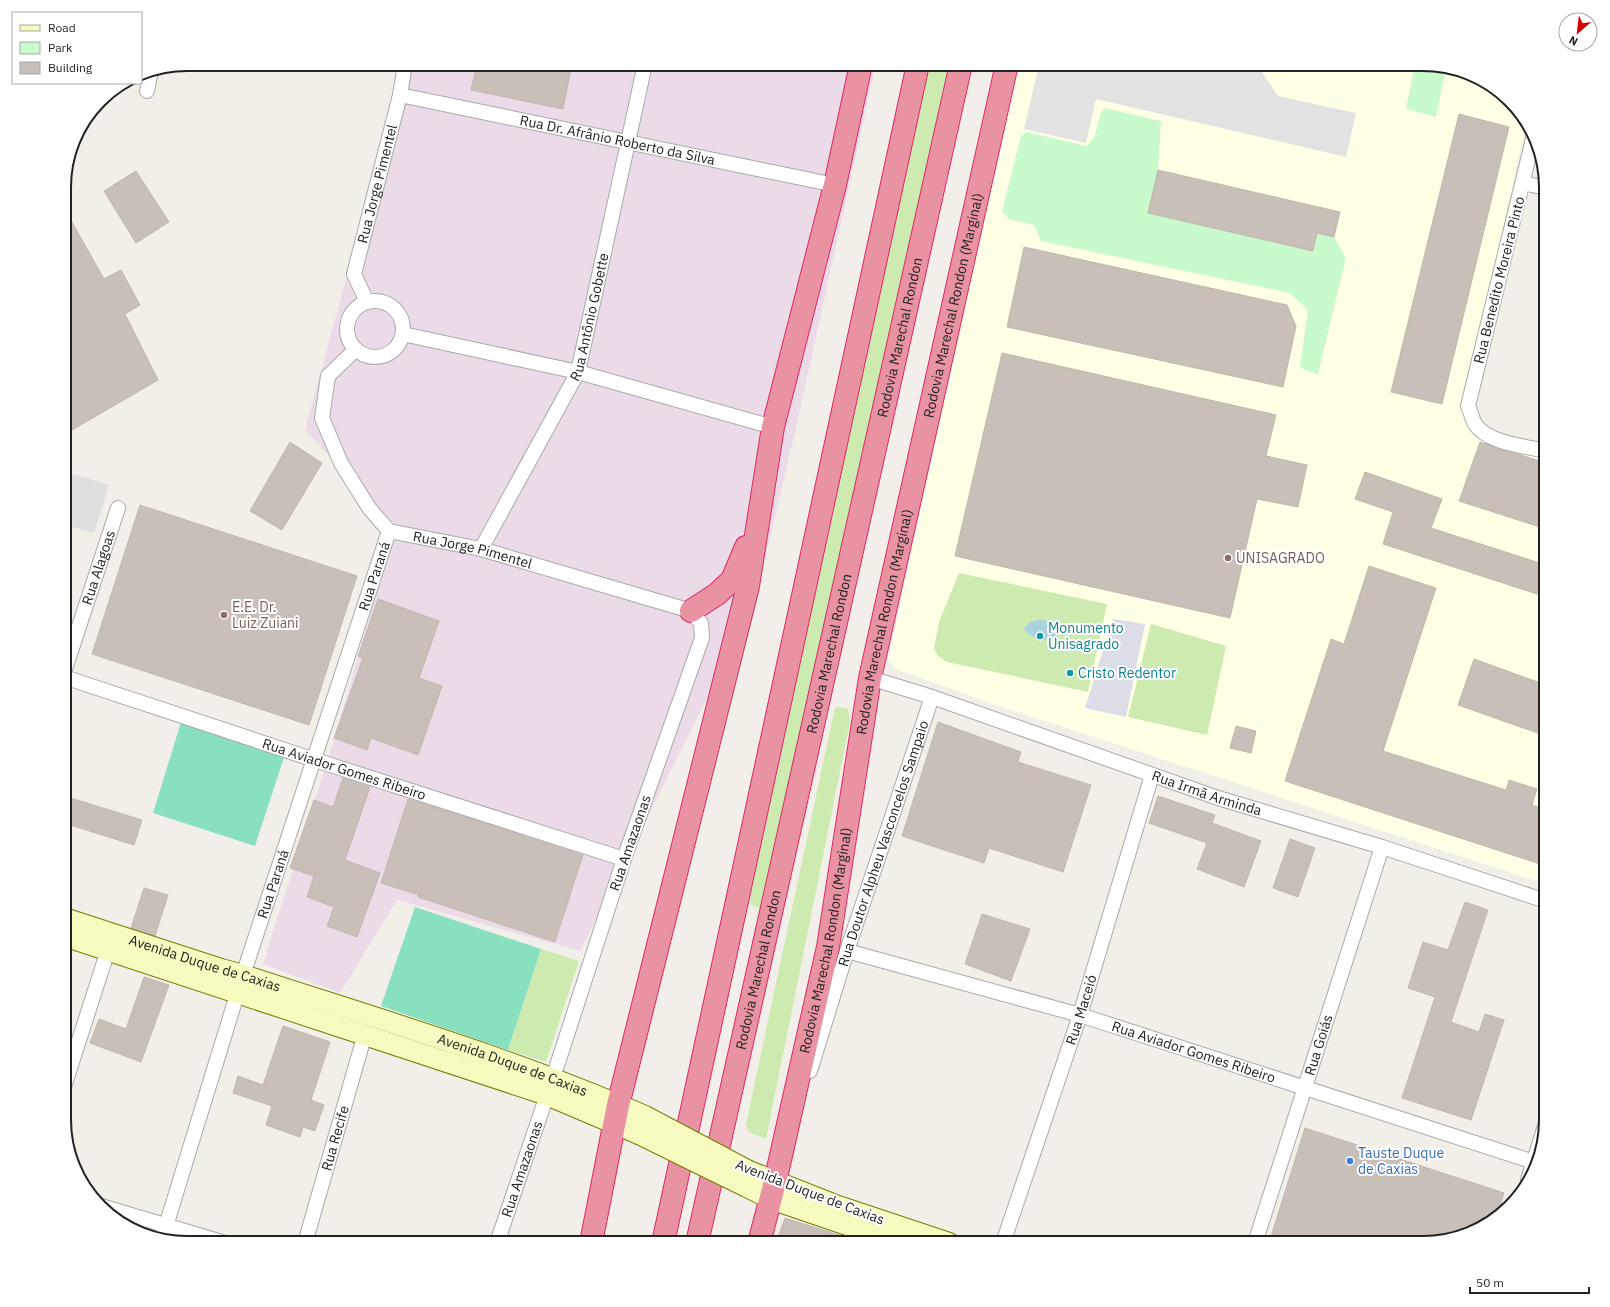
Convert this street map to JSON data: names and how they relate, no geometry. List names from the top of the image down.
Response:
{
  "streets": {
    "highway": ["Rodovia Marechal Rondon (Marginal)", "Rodovia Marechal Rondon", "Rua Doutor Alpheu Vasconcelos Sampaio"],
    "main road": ["Avenida Duque de Caxias"],
    "street": [
      "Rua Dr. Afrânio Roberto da Silva",
      "Rua Jorge Pimentel",
      "Rua Benedito Moreira Pinto",
      "Rua Antônio Gobette",
      "Rua Alagoas",
      "Rua Paraná",
      "Rua Aviador Gomes Ribeiro",
      "Rua Irmã Arminda",
      "Rua Amazaonas",
      "Rua Maceió",
      "Rua Goiás",
      "Rua Recife"
    ]
  },
  "crossings": [
    ["Rua Dr. Afrânio Roberto da Silva", "Rua Jorge Pimentel"],
    ["Rua Dr. Afrânio Roberto da Silva", "Rua Antônio Gobette"],
    ["Rua Jorge Pimentel", "Rua Antônio Gobette"],
    ["Rua Jorge Pimentel", "Rua Paraná"],
    ["Rua Jorge Pimentel", "Rua Amazaonas"],
    ["Rodovia Marechal Rondon (Marginal)", "Rua Irmã Arminda"],
    ["Rodovia Marechal Rondon (Marginal)", "Rua Doutor Alpheu Vasconcelos Sampaio"],
    ["Rodovia Marechal Rondon (Marginal)", "Avenida Duque de Caxias"],
    ["Rua Paraná", "Rua Aviador Gomes Ribeiro"],
    ["Rua Paraná", "Avenida Duque de Caxias"],
    ["Rua Aviador Gomes Ribeiro", "Rua Amazaonas"],
    ["Rua Aviador Gomes Ribeiro", "Rua Doutor Alpheu Vasconcelos Sampaio"],
    ["Rua Aviador Gomes Ribeiro", "Rua Maceió"],
    ["Rua Aviador Gomes Ribeiro", "Rua Goiás"],
    ["Rua Irmã Arminda", "Rua Doutor Alpheu Vasconcelos Sampaio"],
    ["Rua Irmã Arminda", "Rua Maceió"],
    ["Rua Irmã Arminda", "Rua Goiás"],
    ["Rua Amazaonas", "Avenida Duque de Caxias"],
    ["Rua Doutor Alpheu Vasconcelos Sampaio", "Avenida Duque de Caxias"],
    ["Avenida Duque de Caxias", "Rua Recife"]
  ],
  "places": [
    "UNISAGRADO",
    "E.E. Dr. Luiz Zuiani",
    "Monumento Unisagrado",
    "Cristo Redentor",
    "Tauste Duque de Caxias"
  ],
  "legend": ["Road", "Park", "Building"],
  "scale_bar": "50 m",
  "north": "bottom left"
}
